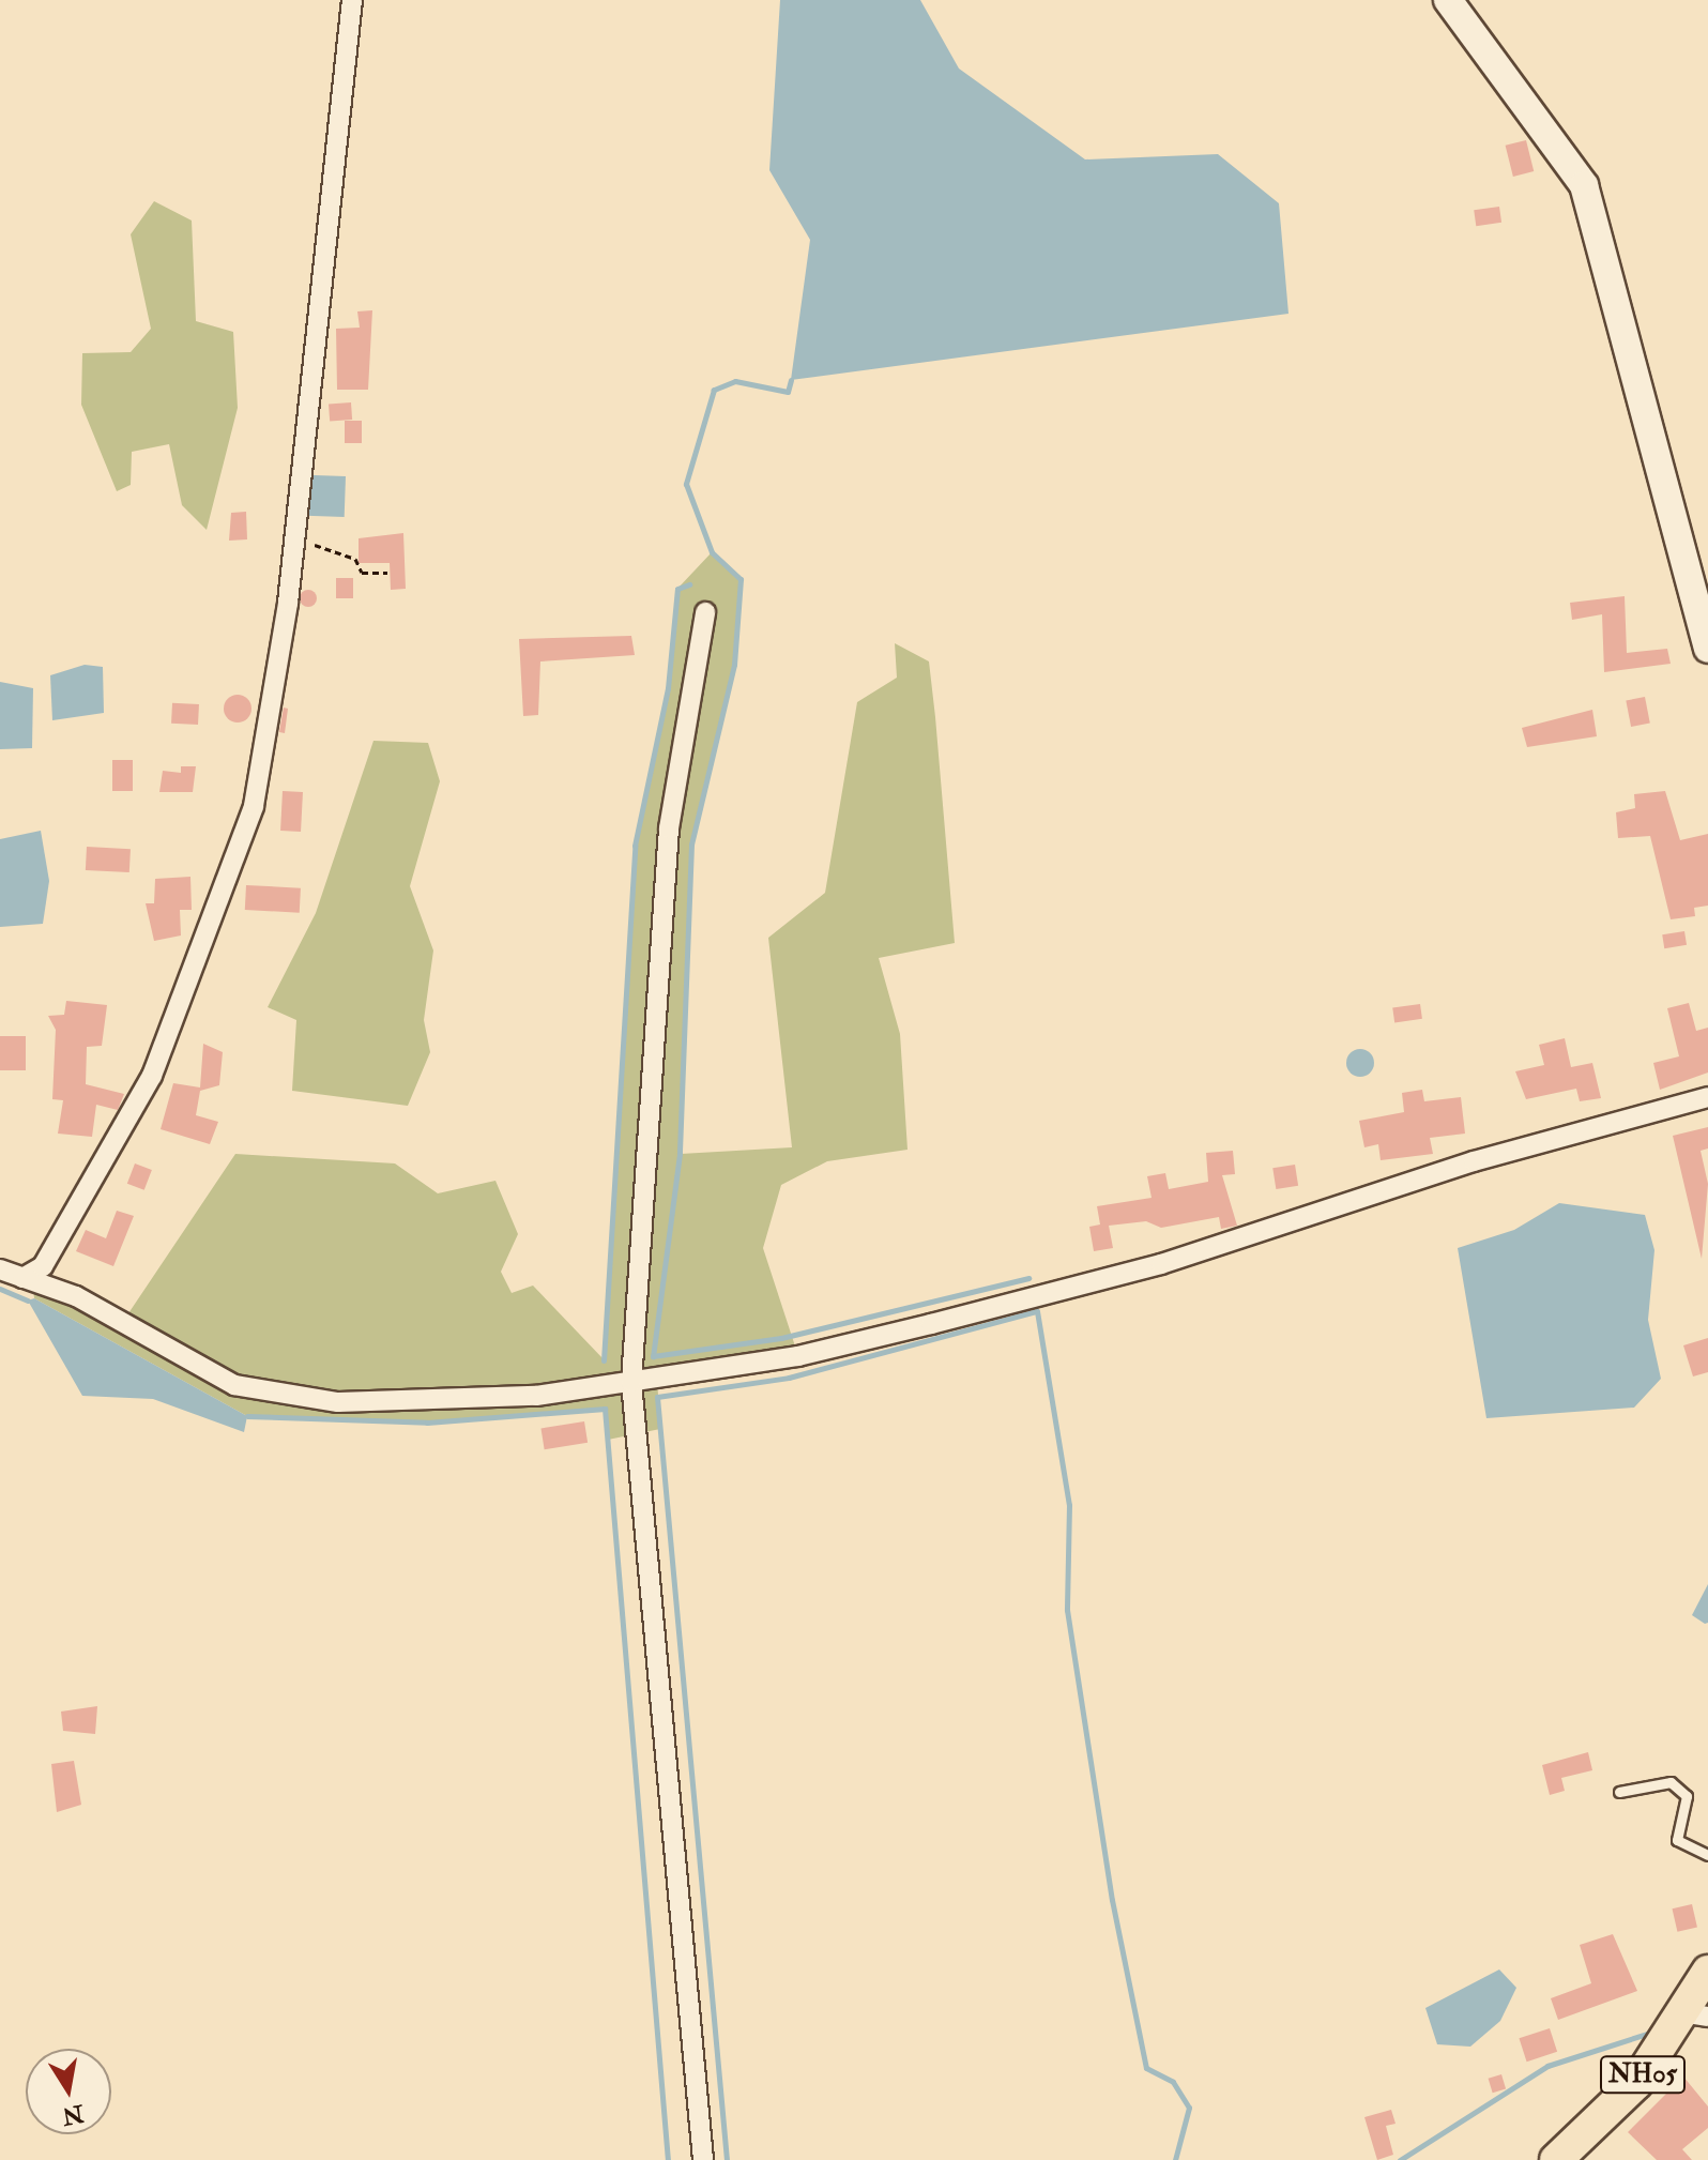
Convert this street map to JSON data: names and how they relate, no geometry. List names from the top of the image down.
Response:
{
  "streets": {
    "main road": ["NH05"]
  },
  "north": "bottom"
}
